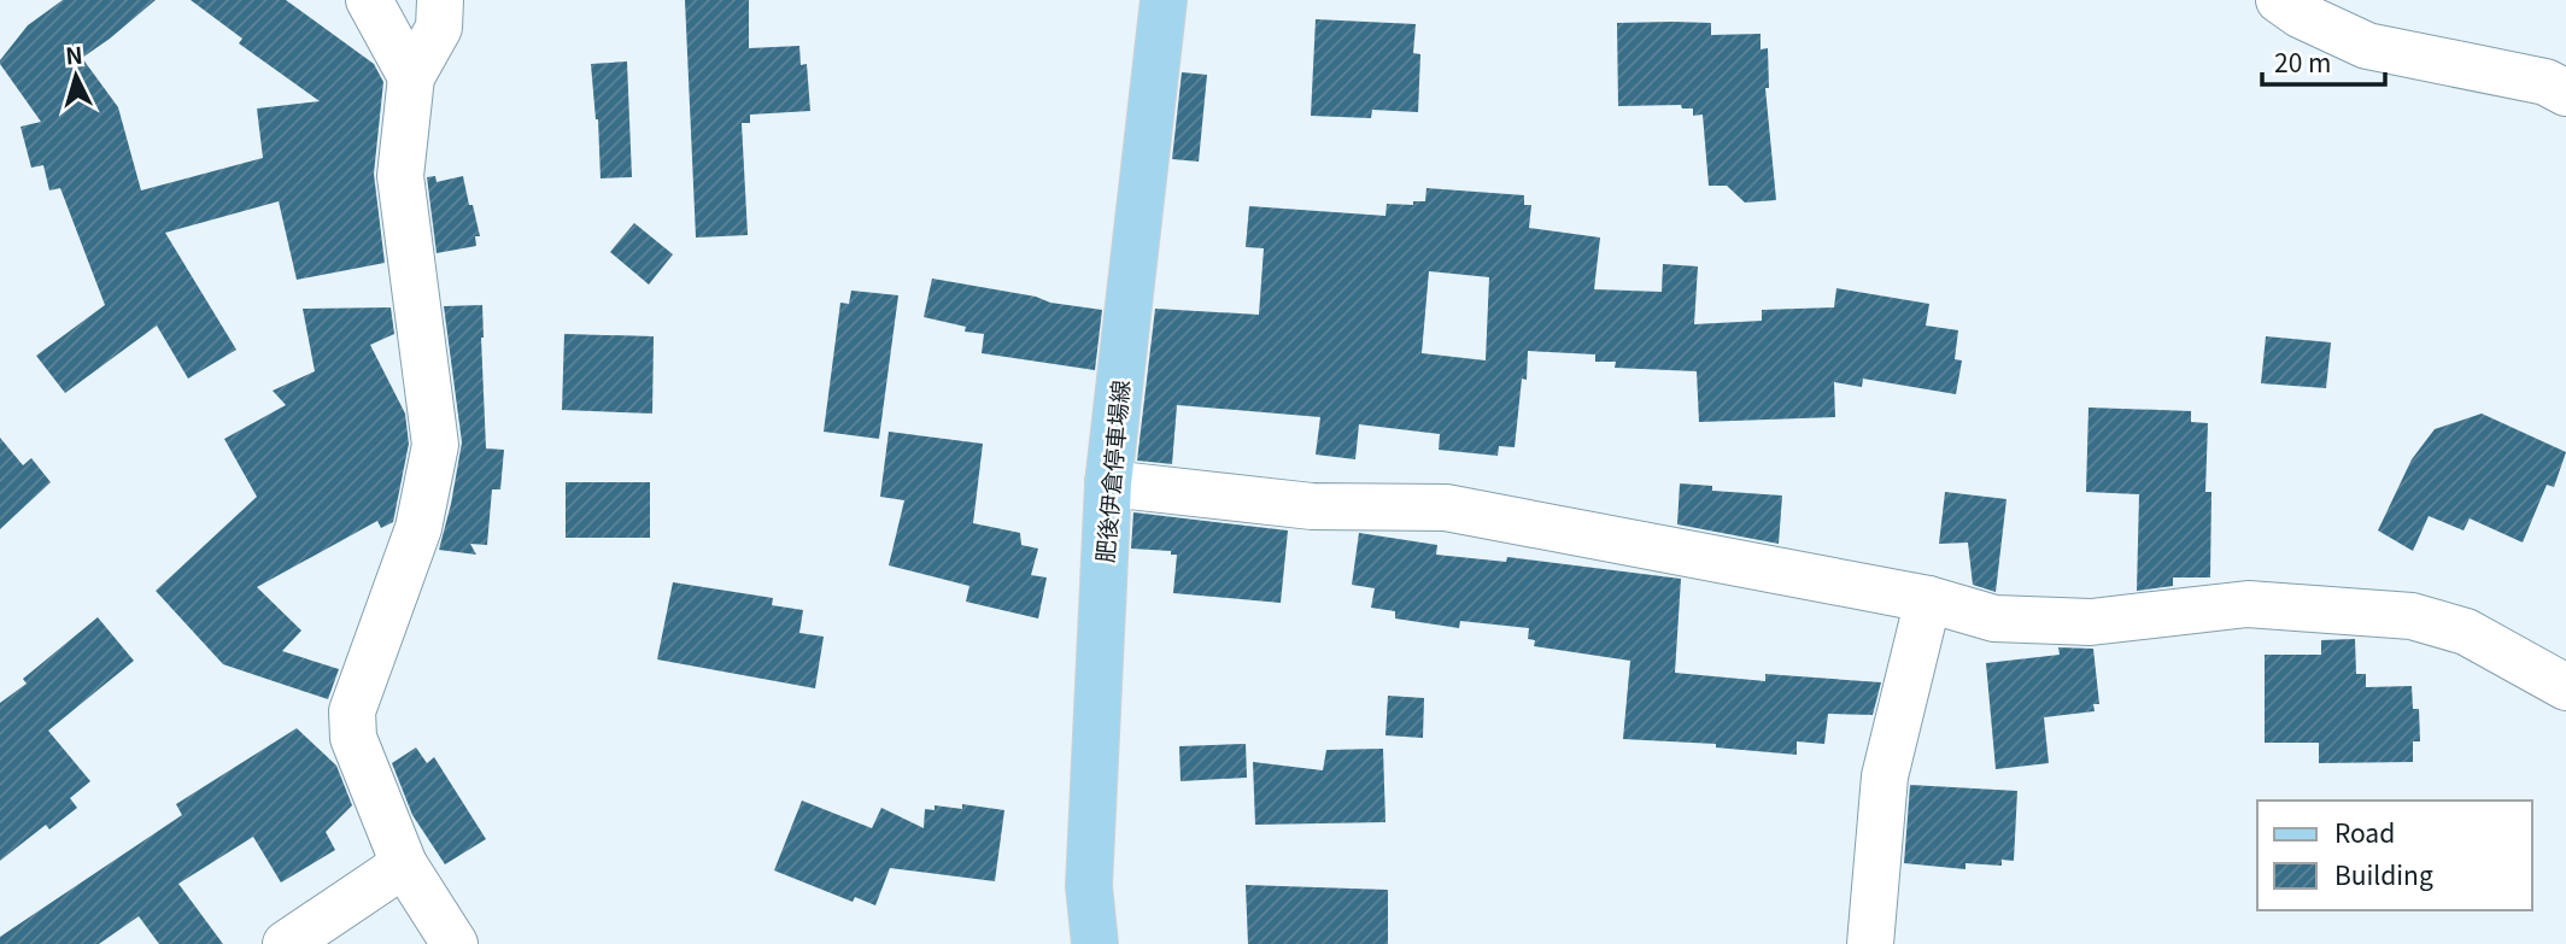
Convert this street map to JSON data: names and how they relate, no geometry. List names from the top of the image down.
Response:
{
  "streets": {
    "main road": ["肥後伊倉停車場線"]
  },
  "legend": ["Road", "Building"],
  "scale_bar": "20 m",
  "north": "top"
}
